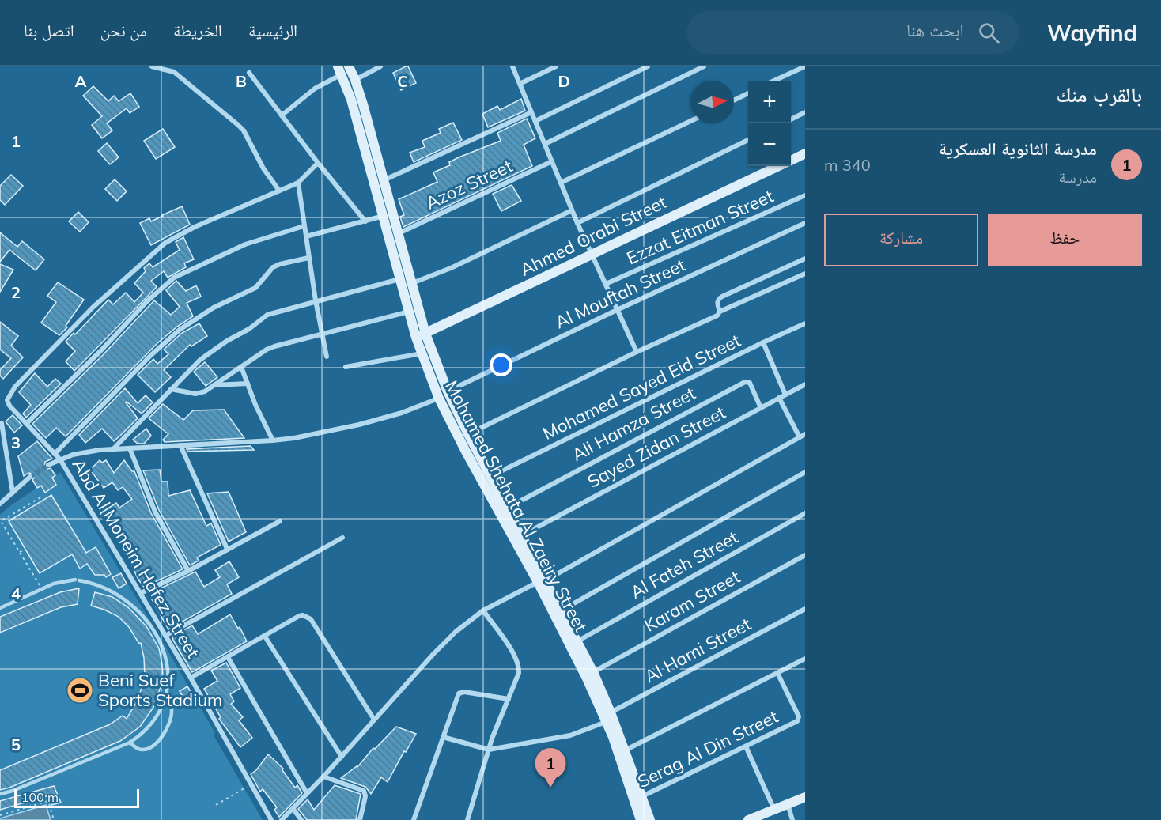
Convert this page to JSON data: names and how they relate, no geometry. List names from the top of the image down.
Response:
{
  "streets": {
    "street": [
      "Azoz Street",
      "Ezzat Eitman Street",
      "Ahmed Orabi Street",
      "Al Mouftah Street",
      "Mohamed Sayed Eid Street",
      "Ali Hamza Street",
      "Sayed Zidan Street",
      "Mohamed Shehata Al Zaeiry Street",
      "Abd Al Moneim Hafez Street",
      "Al Fateh Street",
      "Karam Street",
      "Al Hami Street",
      "Serag Al Din Street"
    ]
  },
  "crossings": [
    ["Azoz Street", "Mohamed Shehata Al Zaeiry Street"],
    ["Ahmed Orabi Street", "Mohamed Shehata Al Zaeiry Street"],
    ["Al Mouftah Street", "Mohamed Shehata Al Zaeiry Street"],
    ["Mohamed Sayed Eid Street", "Mohamed Shehata Al Zaeiry Street"],
    ["Ali Hamza Street", "Sayed Zidan Street"],
    ["Ali Hamza Street", "Mohamed Shehata Al Zaeiry Street"],
    ["Sayed Zidan Street", "Mohamed Shehata Al Zaeiry Street"],
    ["Mohamed Shehata Al Zaeiry Street", "Al Fateh Street"],
    ["Mohamed Shehata Al Zaeiry Street", "Karam Street"],
    ["Mohamed Shehata Al Zaeiry Street", "Al Hami Street"],
    ["Mohamed Shehata Al Zaeiry Street", "Serag Al Din Street"]
  ],
  "places": {
    "sports": ["Beni Suef Sports Stadium"]
  },
  "scale_bar": "100 m",
  "north": "right",
  "page": {
    "header": "Wayfind",
    "search": "ابحث هنا",
    "nav": [
      "الرئيسية",
      "الخريطة",
      "من نحن",
      "اتصل بنا"
    ],
    "heading": "بالقرب منك",
    "map_buttons": ["+", "−"],
    "list": [
      {
        "mark": "1",
        "name": "مدرسة الثانوية العسكرية",
        "note": "مدرسة",
        "value": "340 m"
      }
    ],
    "buttons": ["حفظ", "مشاركة"],
    "pins": "1",
    "scale": "100 m"
  },
  "grid": {
    "columns": [
      "A",
      "B",
      "C",
      "D"
    ],
    "rows": [
      "1",
      "2",
      "3",
      "4",
      "5"
    ]
  }
}
